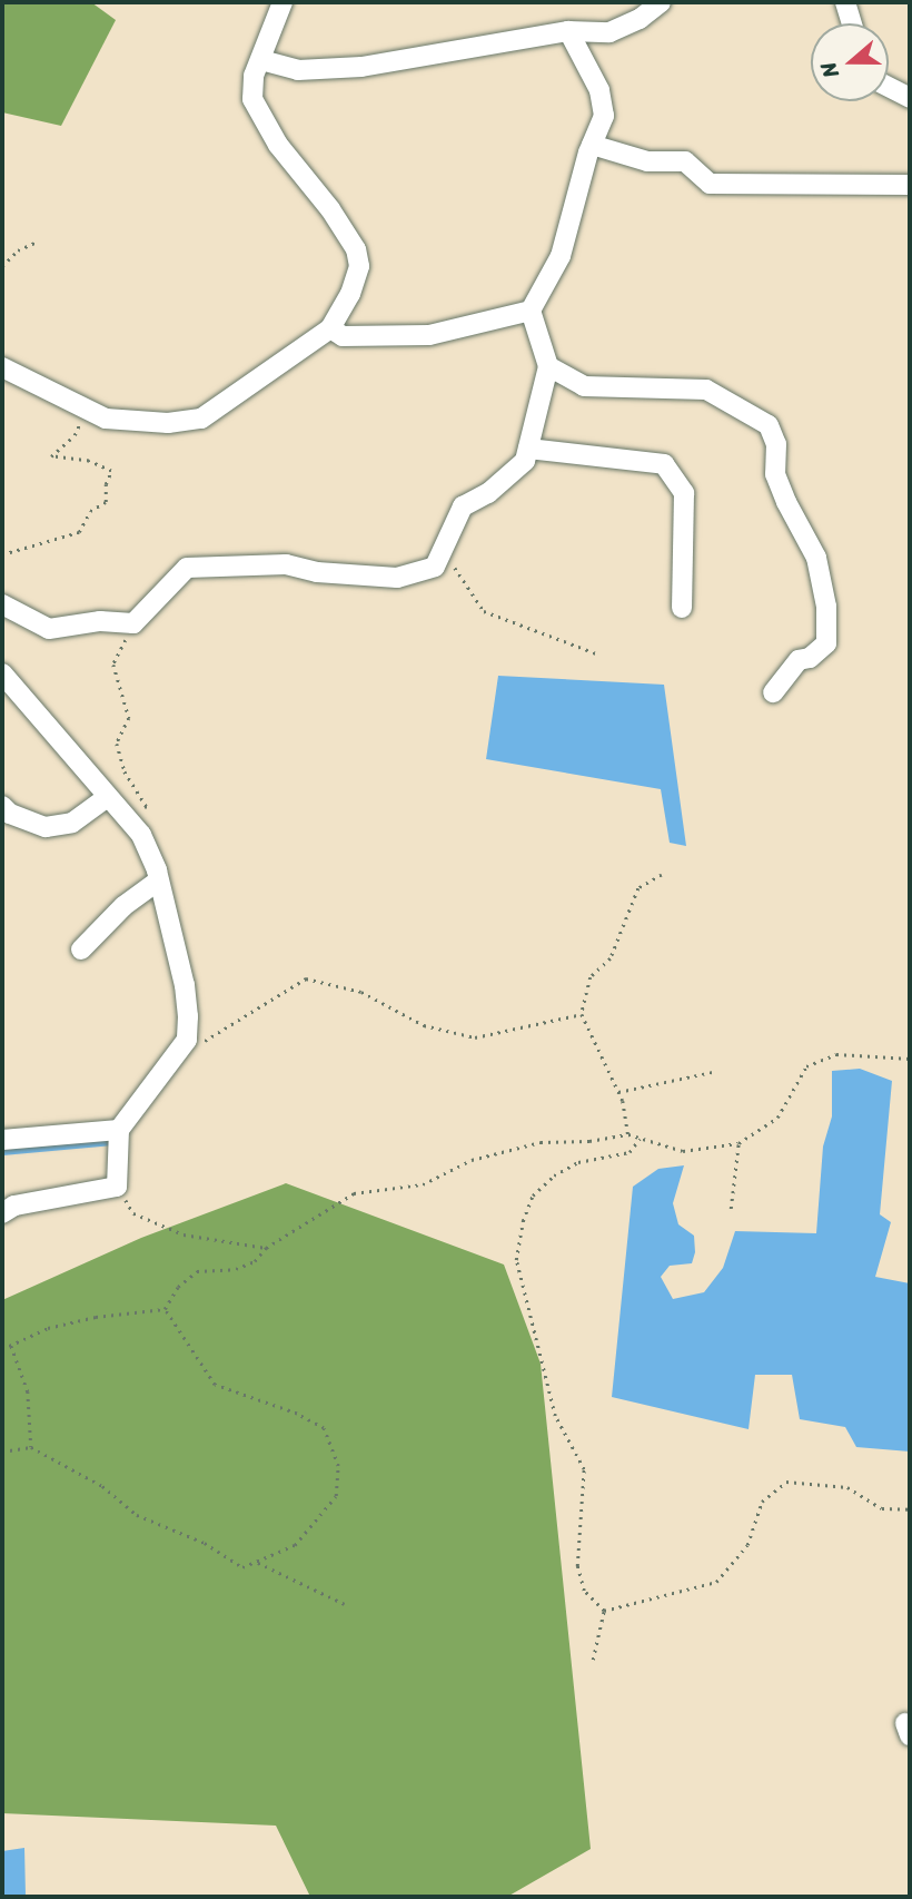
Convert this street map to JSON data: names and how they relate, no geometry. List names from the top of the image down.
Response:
{
  "north": "left"
}
